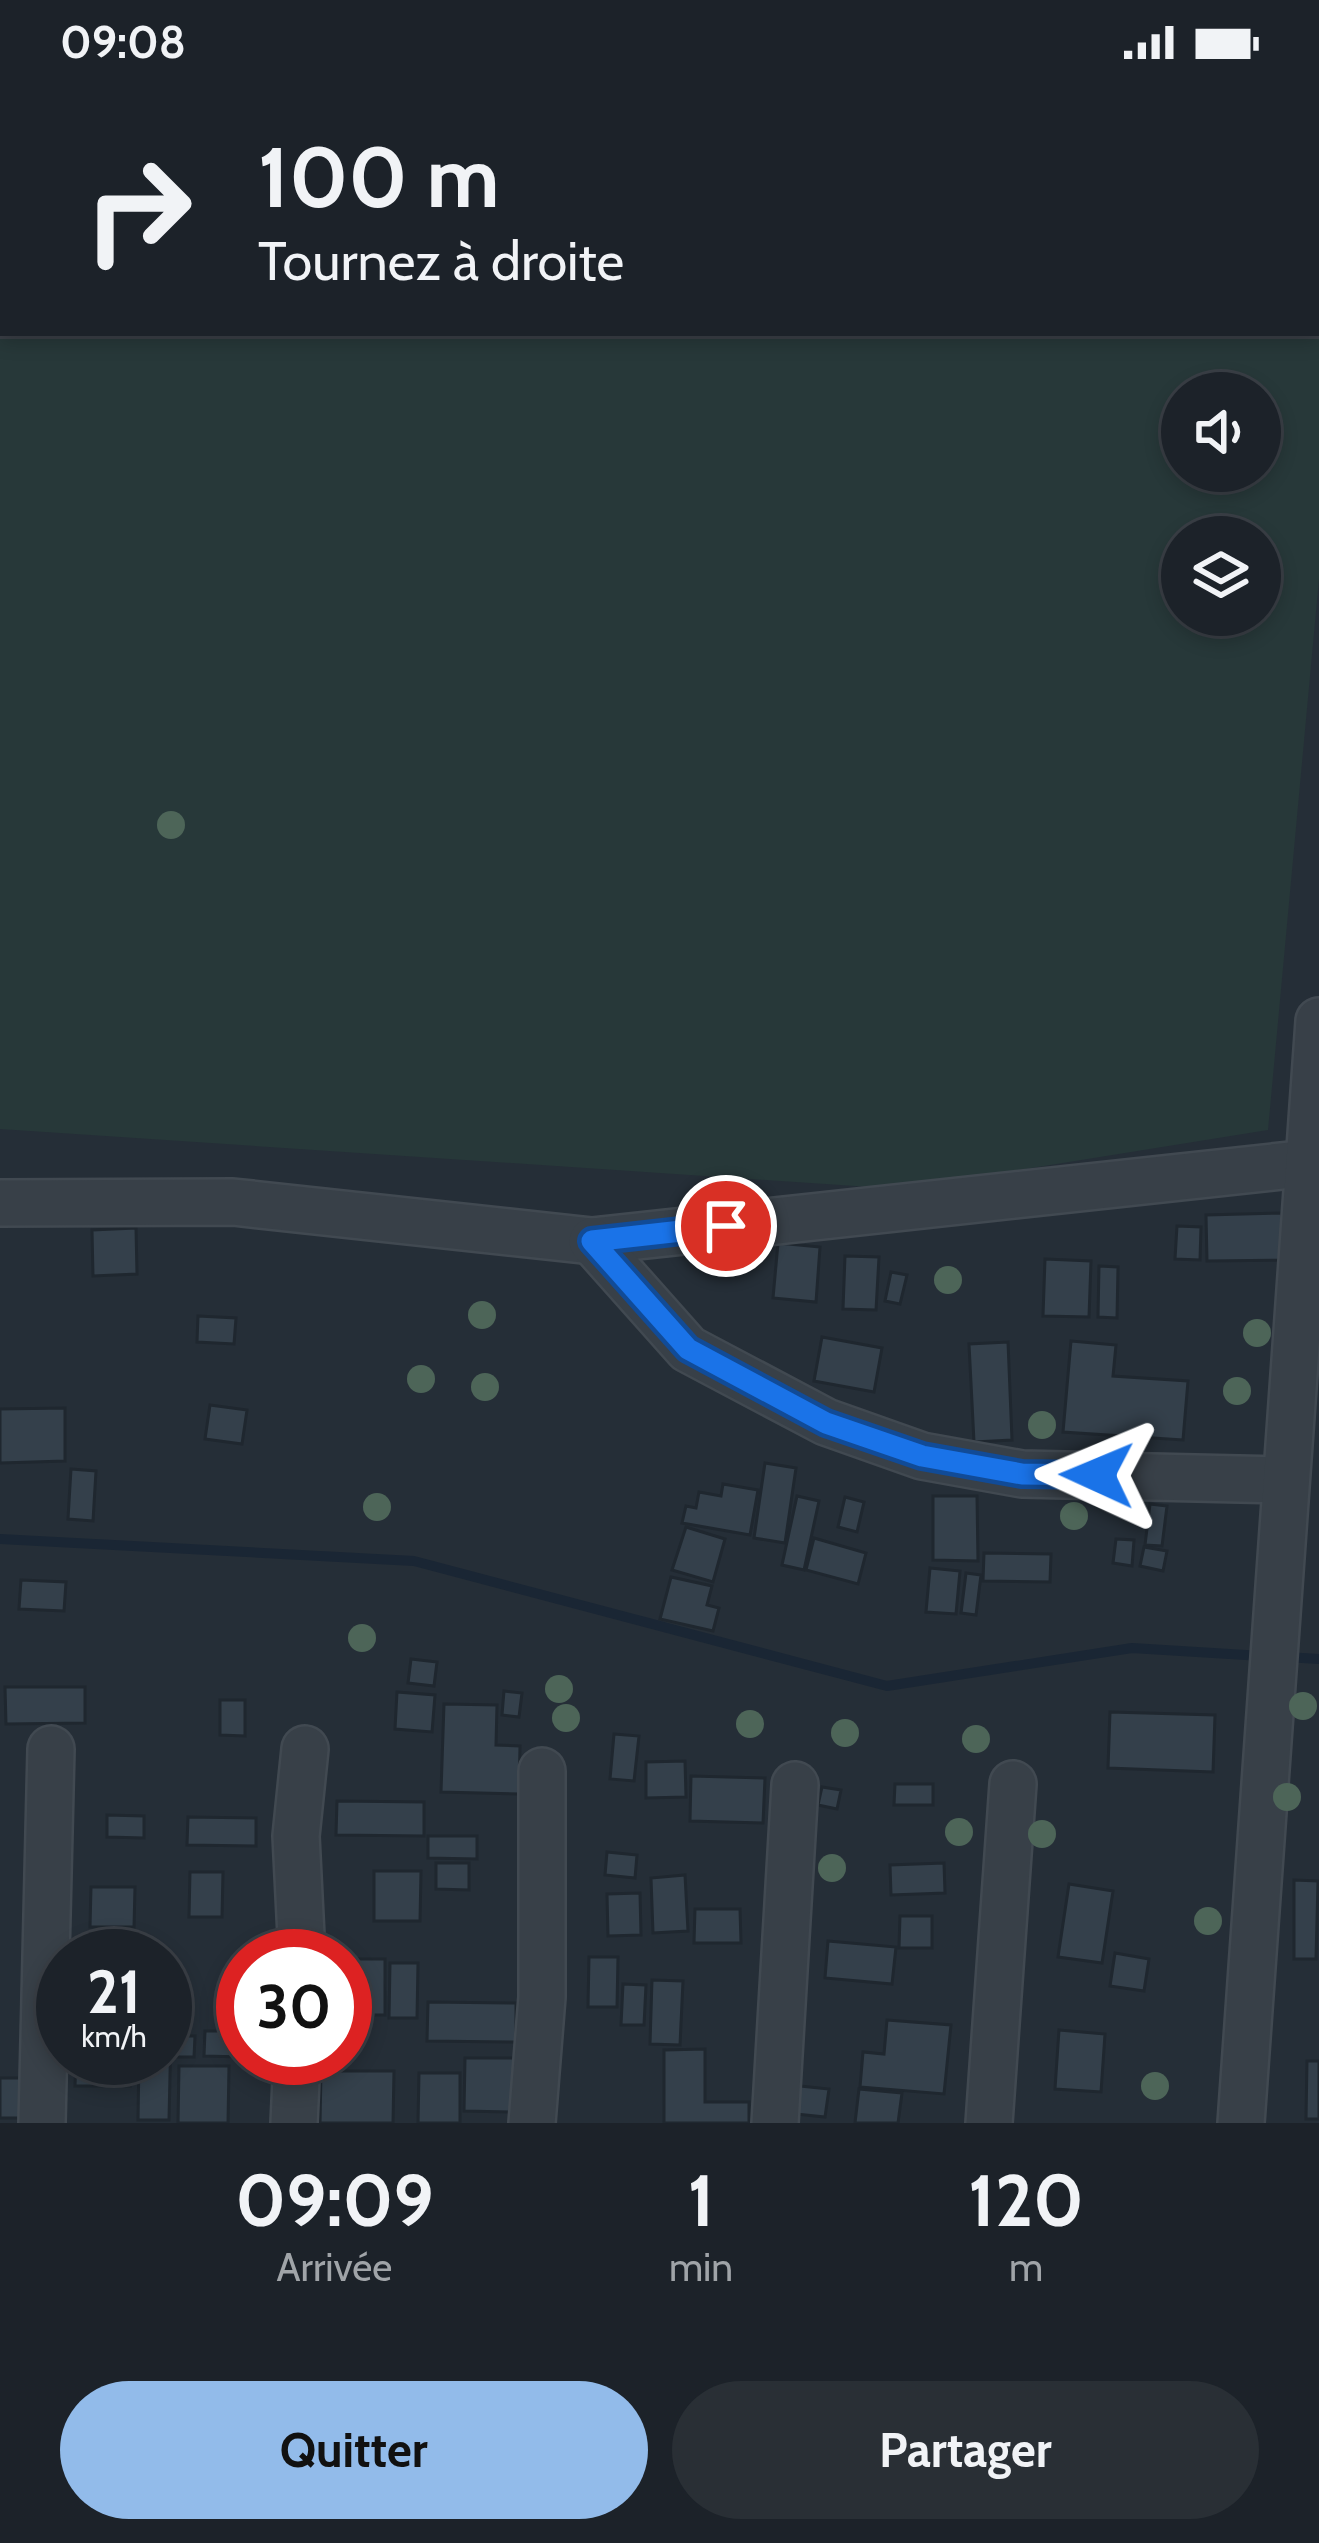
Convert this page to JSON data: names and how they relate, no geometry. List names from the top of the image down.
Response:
{
  "page": {
    "status": "09:08",
    "turn": ["100 m", "Tournez à droite"],
    "speed": "21 km/h",
    "limit": "30",
    "eta": [
      "09:09",
      "Arrivée",
      "1",
      "min",
      "120",
      "m"
    ],
    "buttons": ["Quitter", "Partager"]
  }
}
